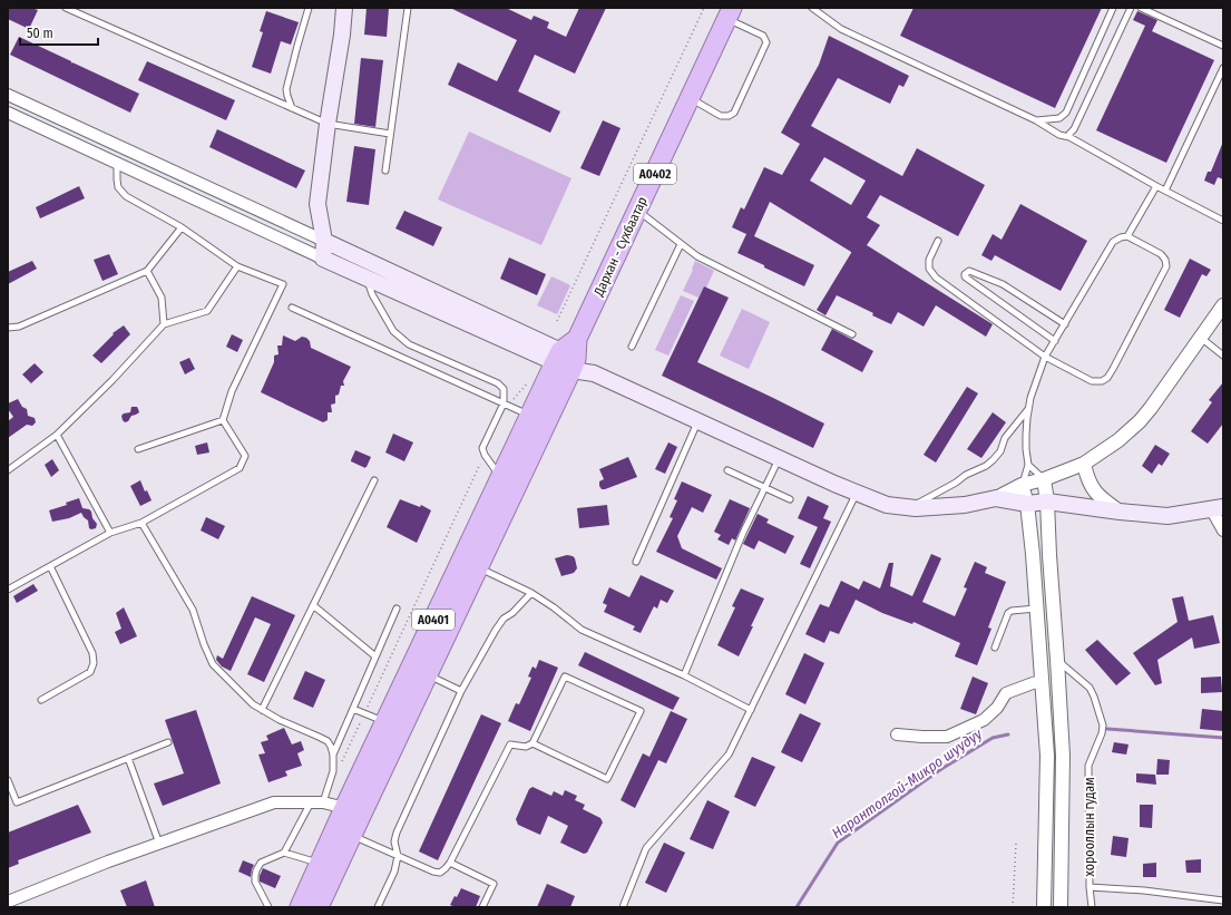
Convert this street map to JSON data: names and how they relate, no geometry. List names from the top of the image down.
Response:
{
  "streets": {
    "highway": ["A0402", "Дархан - Сүхбаатар", "A0401"],
    "lane": ["хорооллын гудам"]
  },
  "crossings": [
    ["Дархан - Сүхбаатар", "A0401"]
  ],
  "water": ["Нарантолгой-Микро шуудуу"],
  "scale_bar": "50 m"
}
